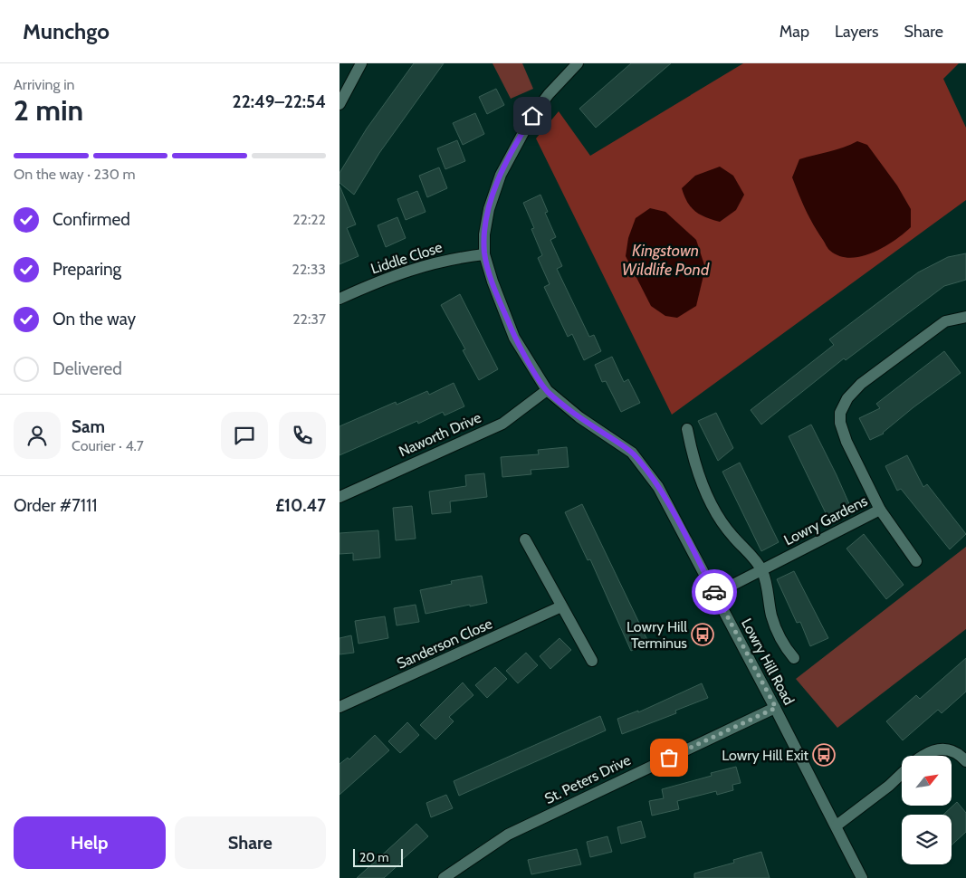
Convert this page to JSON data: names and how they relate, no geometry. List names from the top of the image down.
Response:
{
  "streets": {
    "street": [
      "Liddle Close",
      "Naworth Drive",
      "Lowry Gardens",
      "Sanderson Close",
      "Lowry Hill Road",
      "St. Peters Drive"
    ]
  },
  "crossings": [
    ["Liddle Close", "Lowry Hill Road"],
    ["Naworth Drive", "Lowry Hill Road"],
    ["Lowry Gardens", "Lowry Hill Road"],
    ["Lowry Hill Road", "St. Peters Drive"]
  ],
  "water": ["Kingstown Wildlife Pond"],
  "places": {
    "bus stop": ["Lowry Hill Terminus", "Lowry Hill Exit"]
  },
  "scale_bar": "20 m",
  "north": "top right",
  "page": {
    "header": "Munchgo",
    "nav": ["Map", "Layers", "Share"],
    "heading": ["2 min", "Arriving in", "22:49–22:54"],
    "panel": [
      "Sam",
      "Courier · 4.7",
      "Order #7111",
      "£10.47"
    ],
    "bar": "On the way · 230 m",
    "list": [
      ["Confirmed", "22:22"],
      ["Preparing", "22:33"],
      ["On the way", "22:37"],
      "Delivered"
    ],
    "buttons": ["Help", "Share"],
    "scale": "20 m"
  }
}
